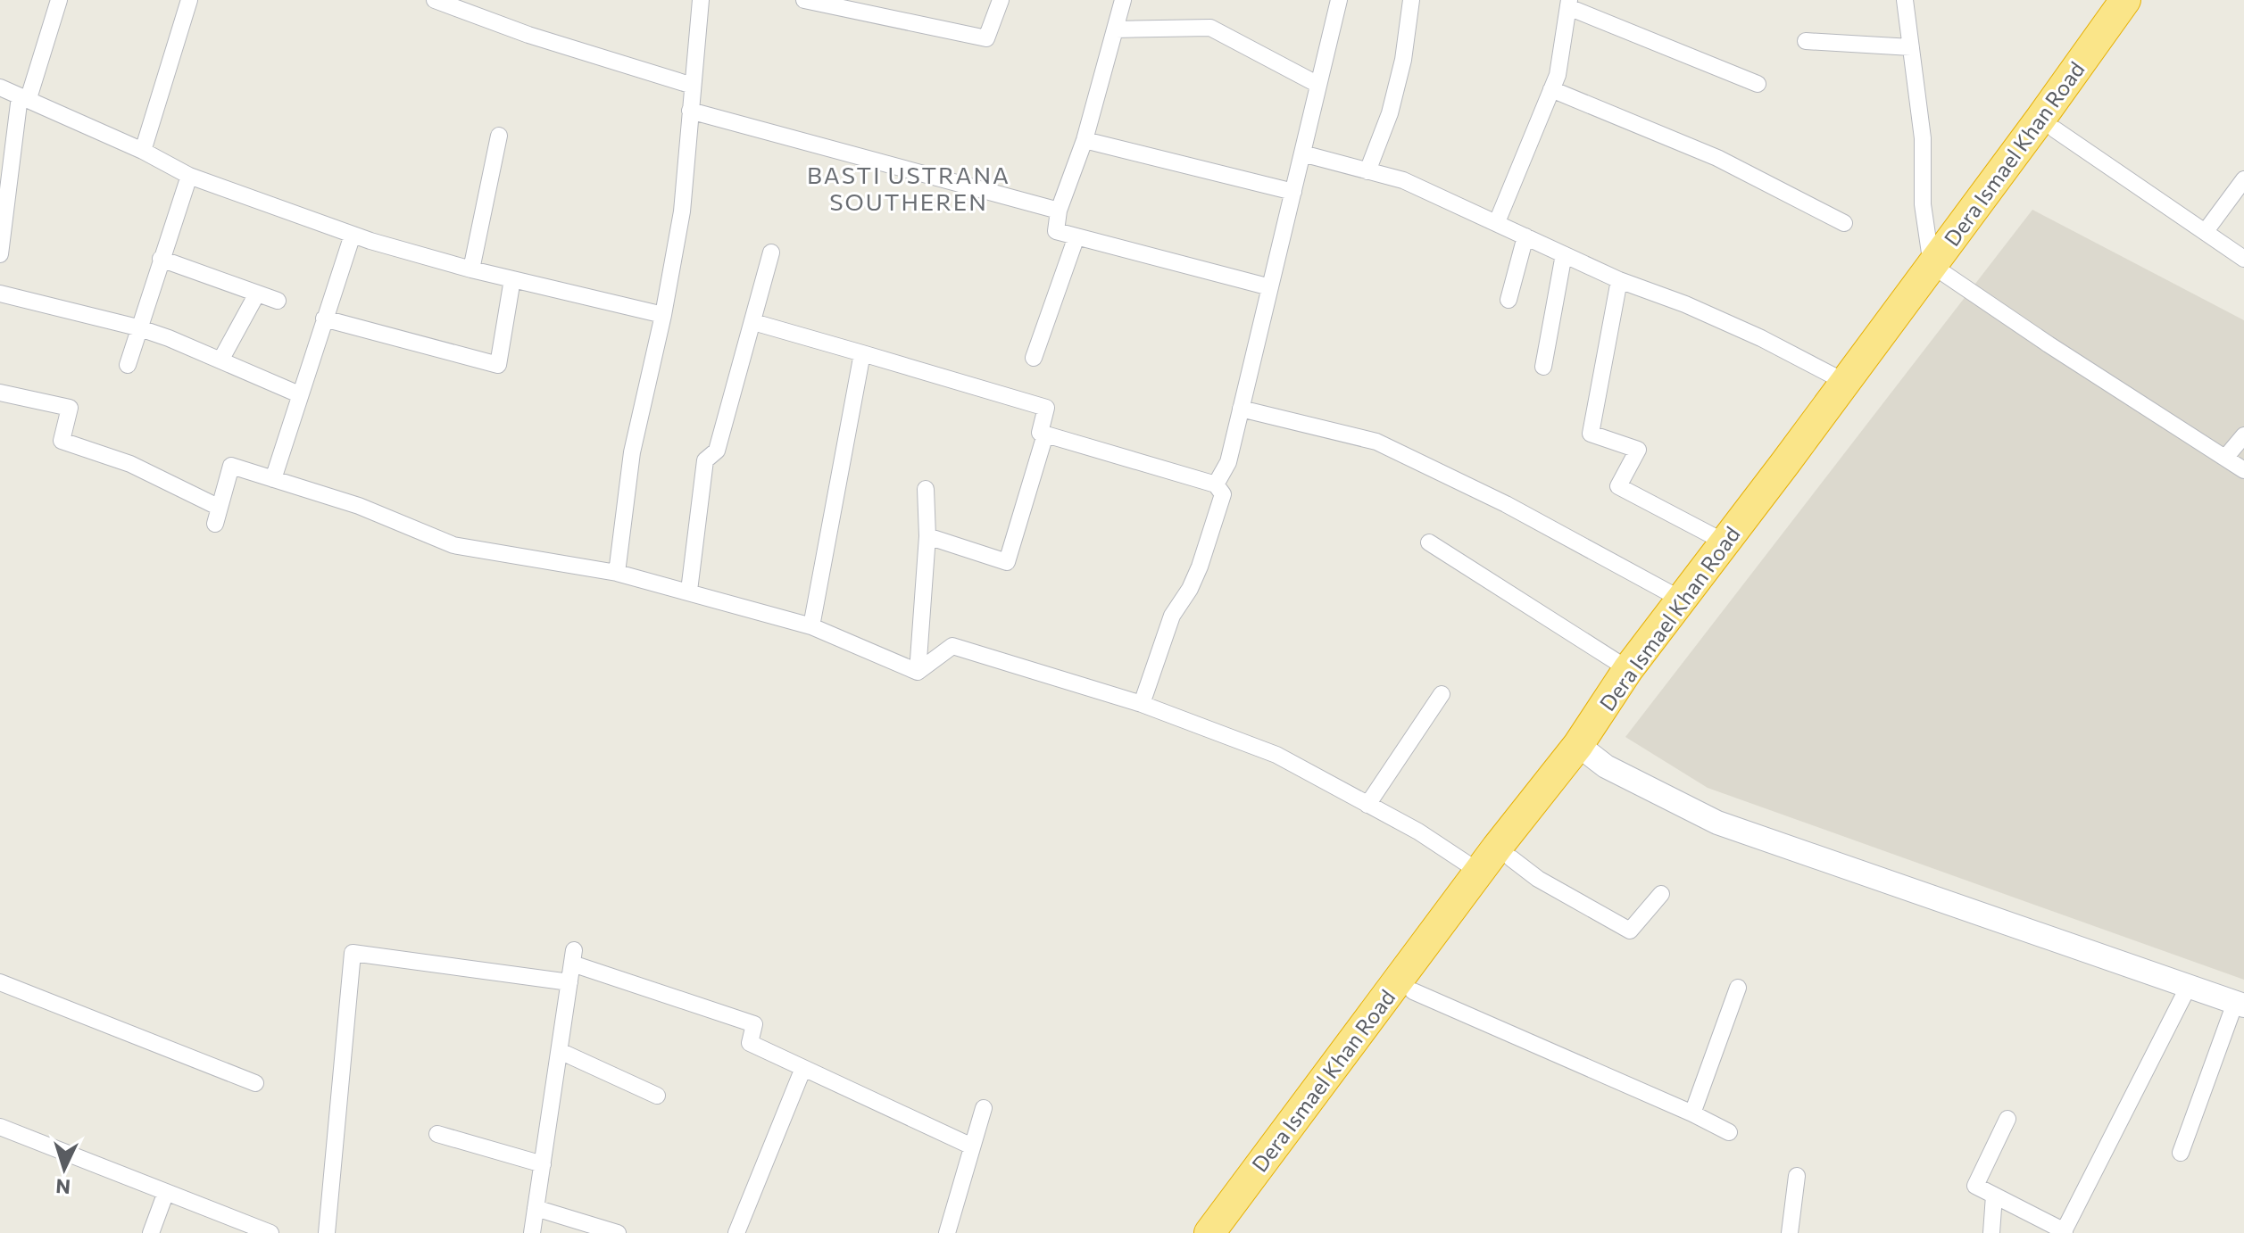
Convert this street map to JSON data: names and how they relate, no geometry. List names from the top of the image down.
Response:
{
  "streets": {
    "highway": ["Dera Ismael Khan Road"]
  },
  "districts": ["BASTI USTRANA SOUTHEREN"],
  "north": "bottom"
}
